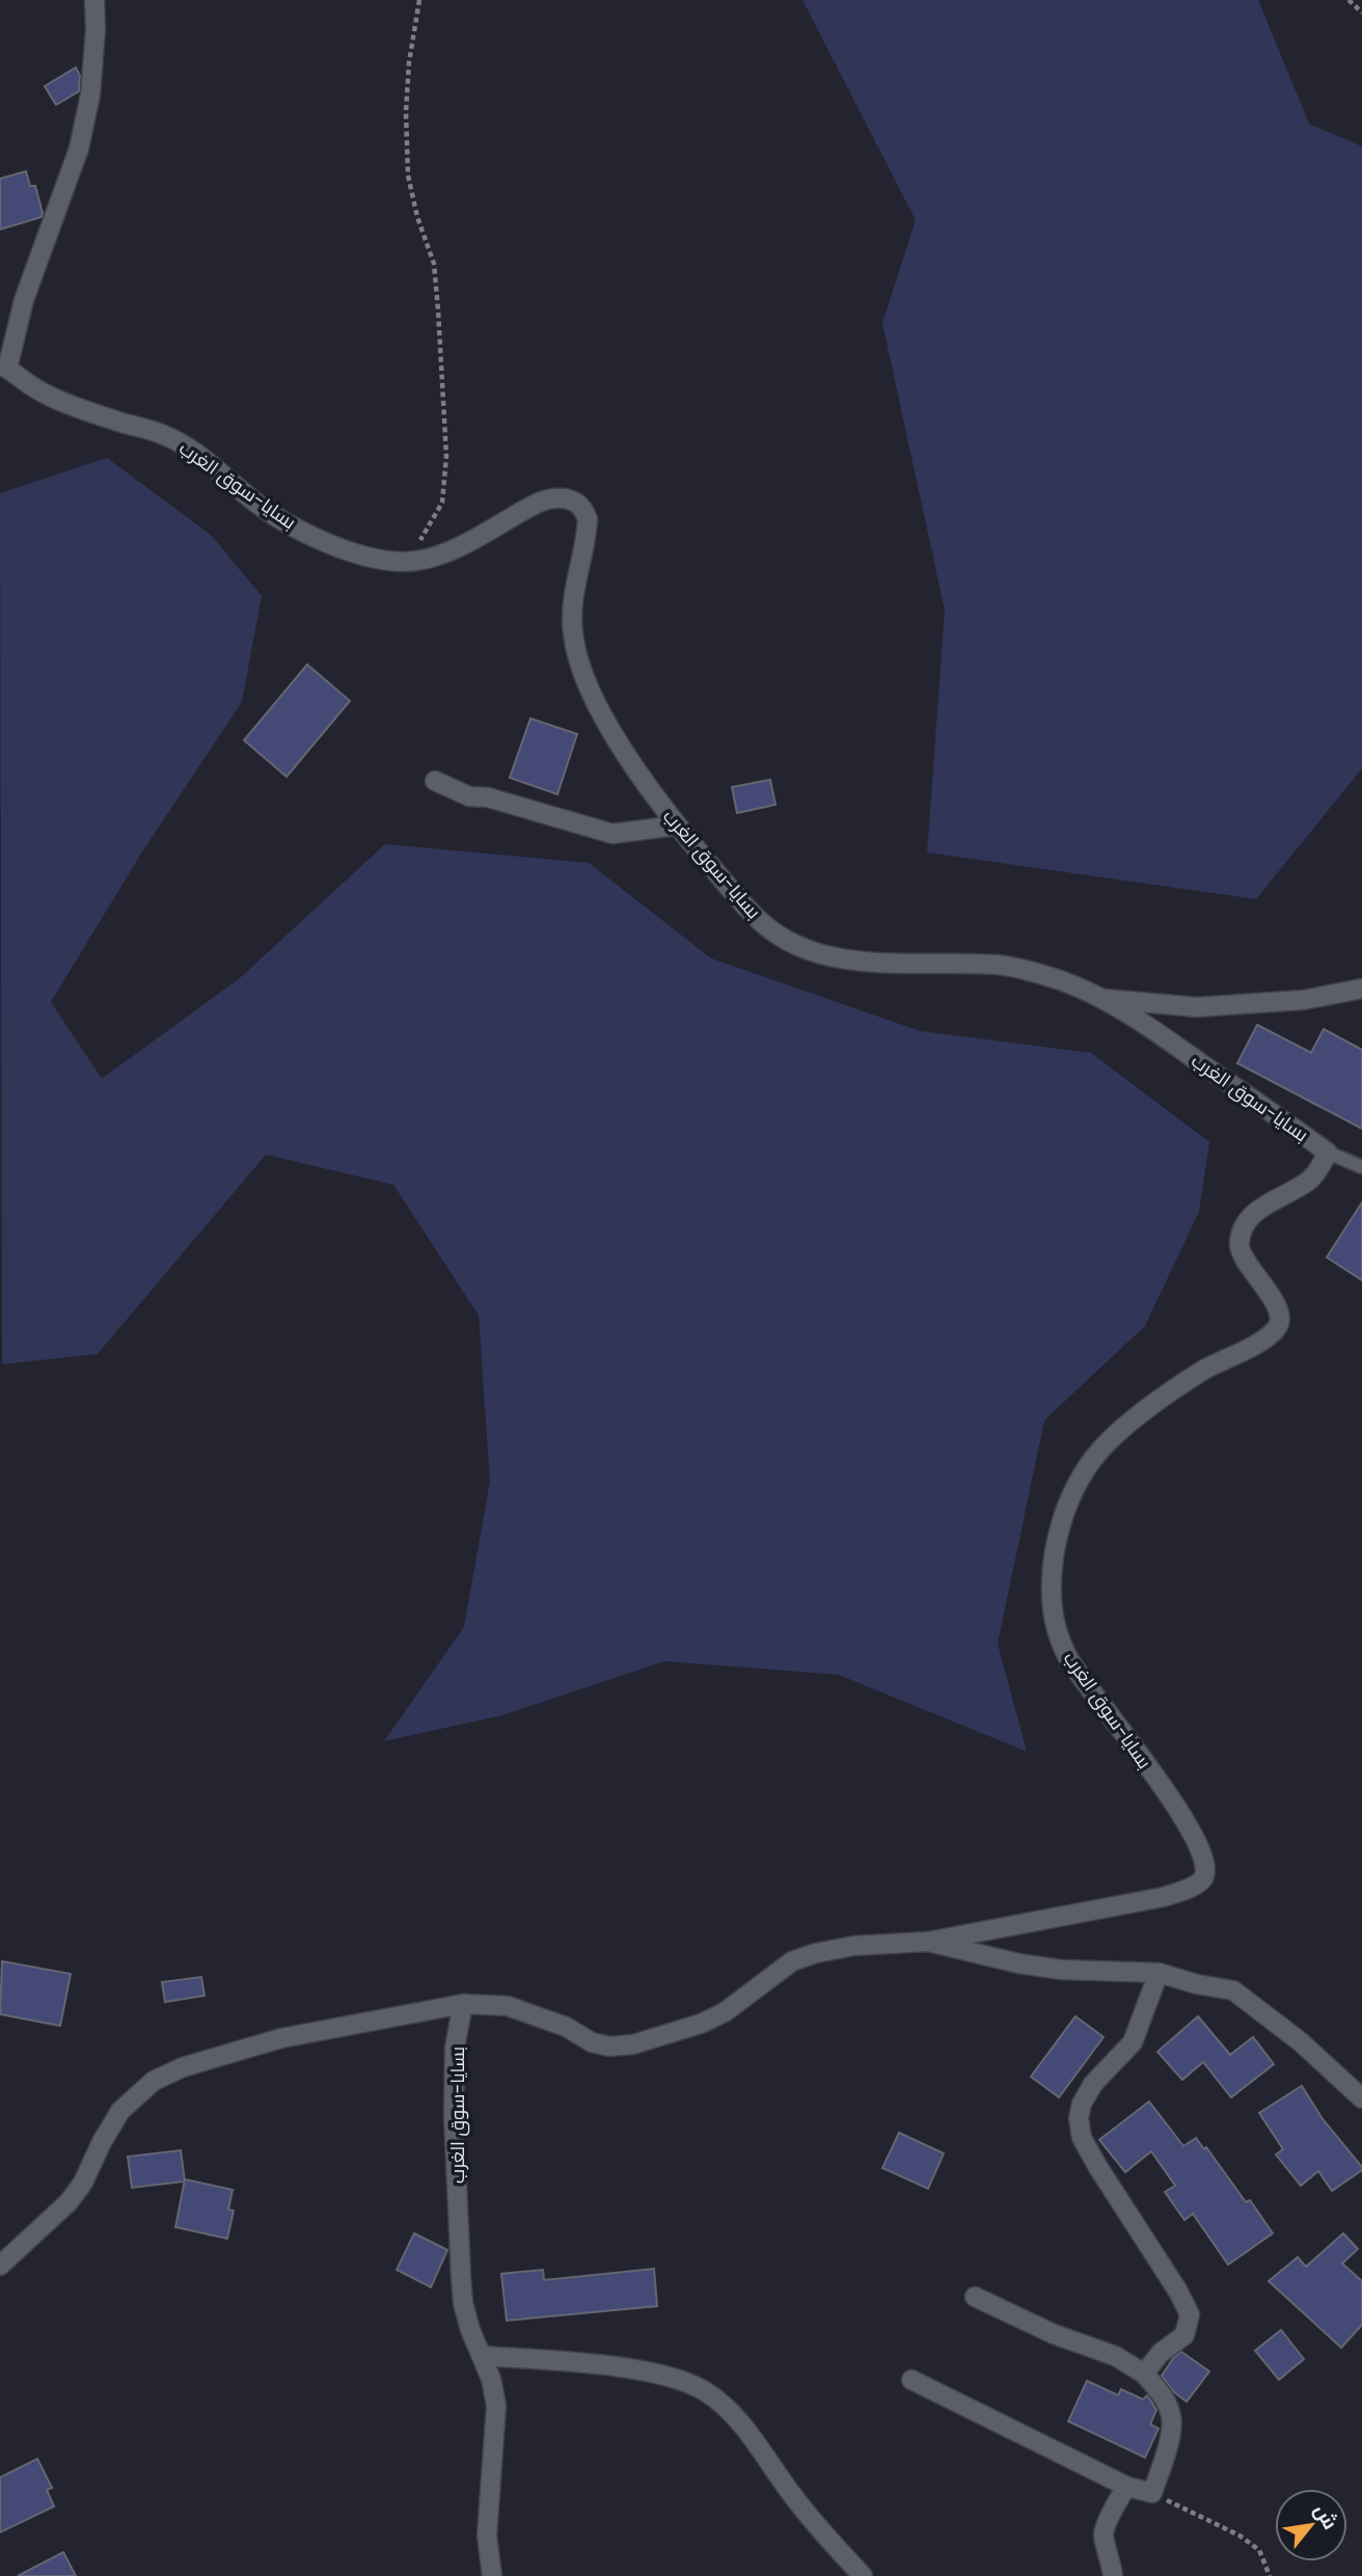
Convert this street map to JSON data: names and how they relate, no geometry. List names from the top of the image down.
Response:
{
  "streets": {
    "street": ["بسايا-سوق الغرب"]
  },
  "north": "top right"
}
